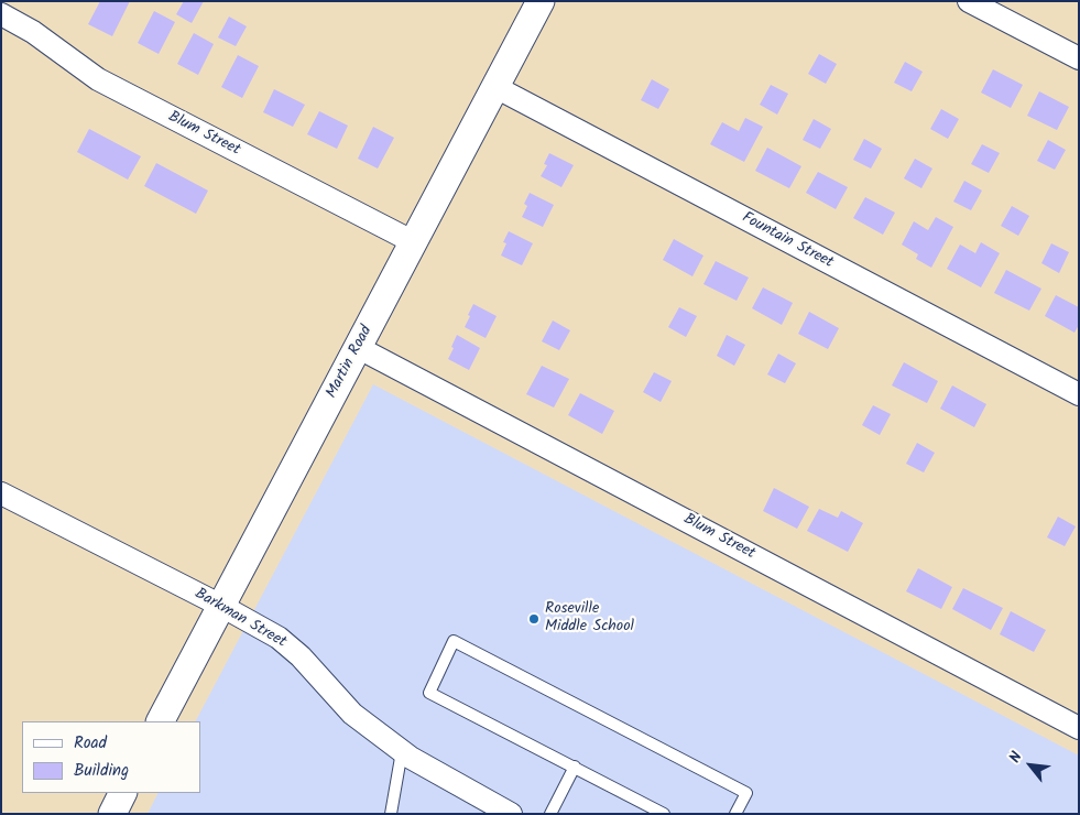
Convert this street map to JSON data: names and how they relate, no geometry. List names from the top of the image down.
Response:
{
  "streets": {
    "street": [
      "Blum Street",
      "Fountain Street",
      "Martin Road",
      "Barkman Street"
    ]
  },
  "crossings": [
    ["Blum Street", "Martin Road"],
    ["Fountain Street", "Martin Road"],
    ["Martin Road", "Barkman Street"]
  ],
  "places": ["Roseville Middle School"],
  "legend": ["Road", "Building"],
  "north": "top left"
}
